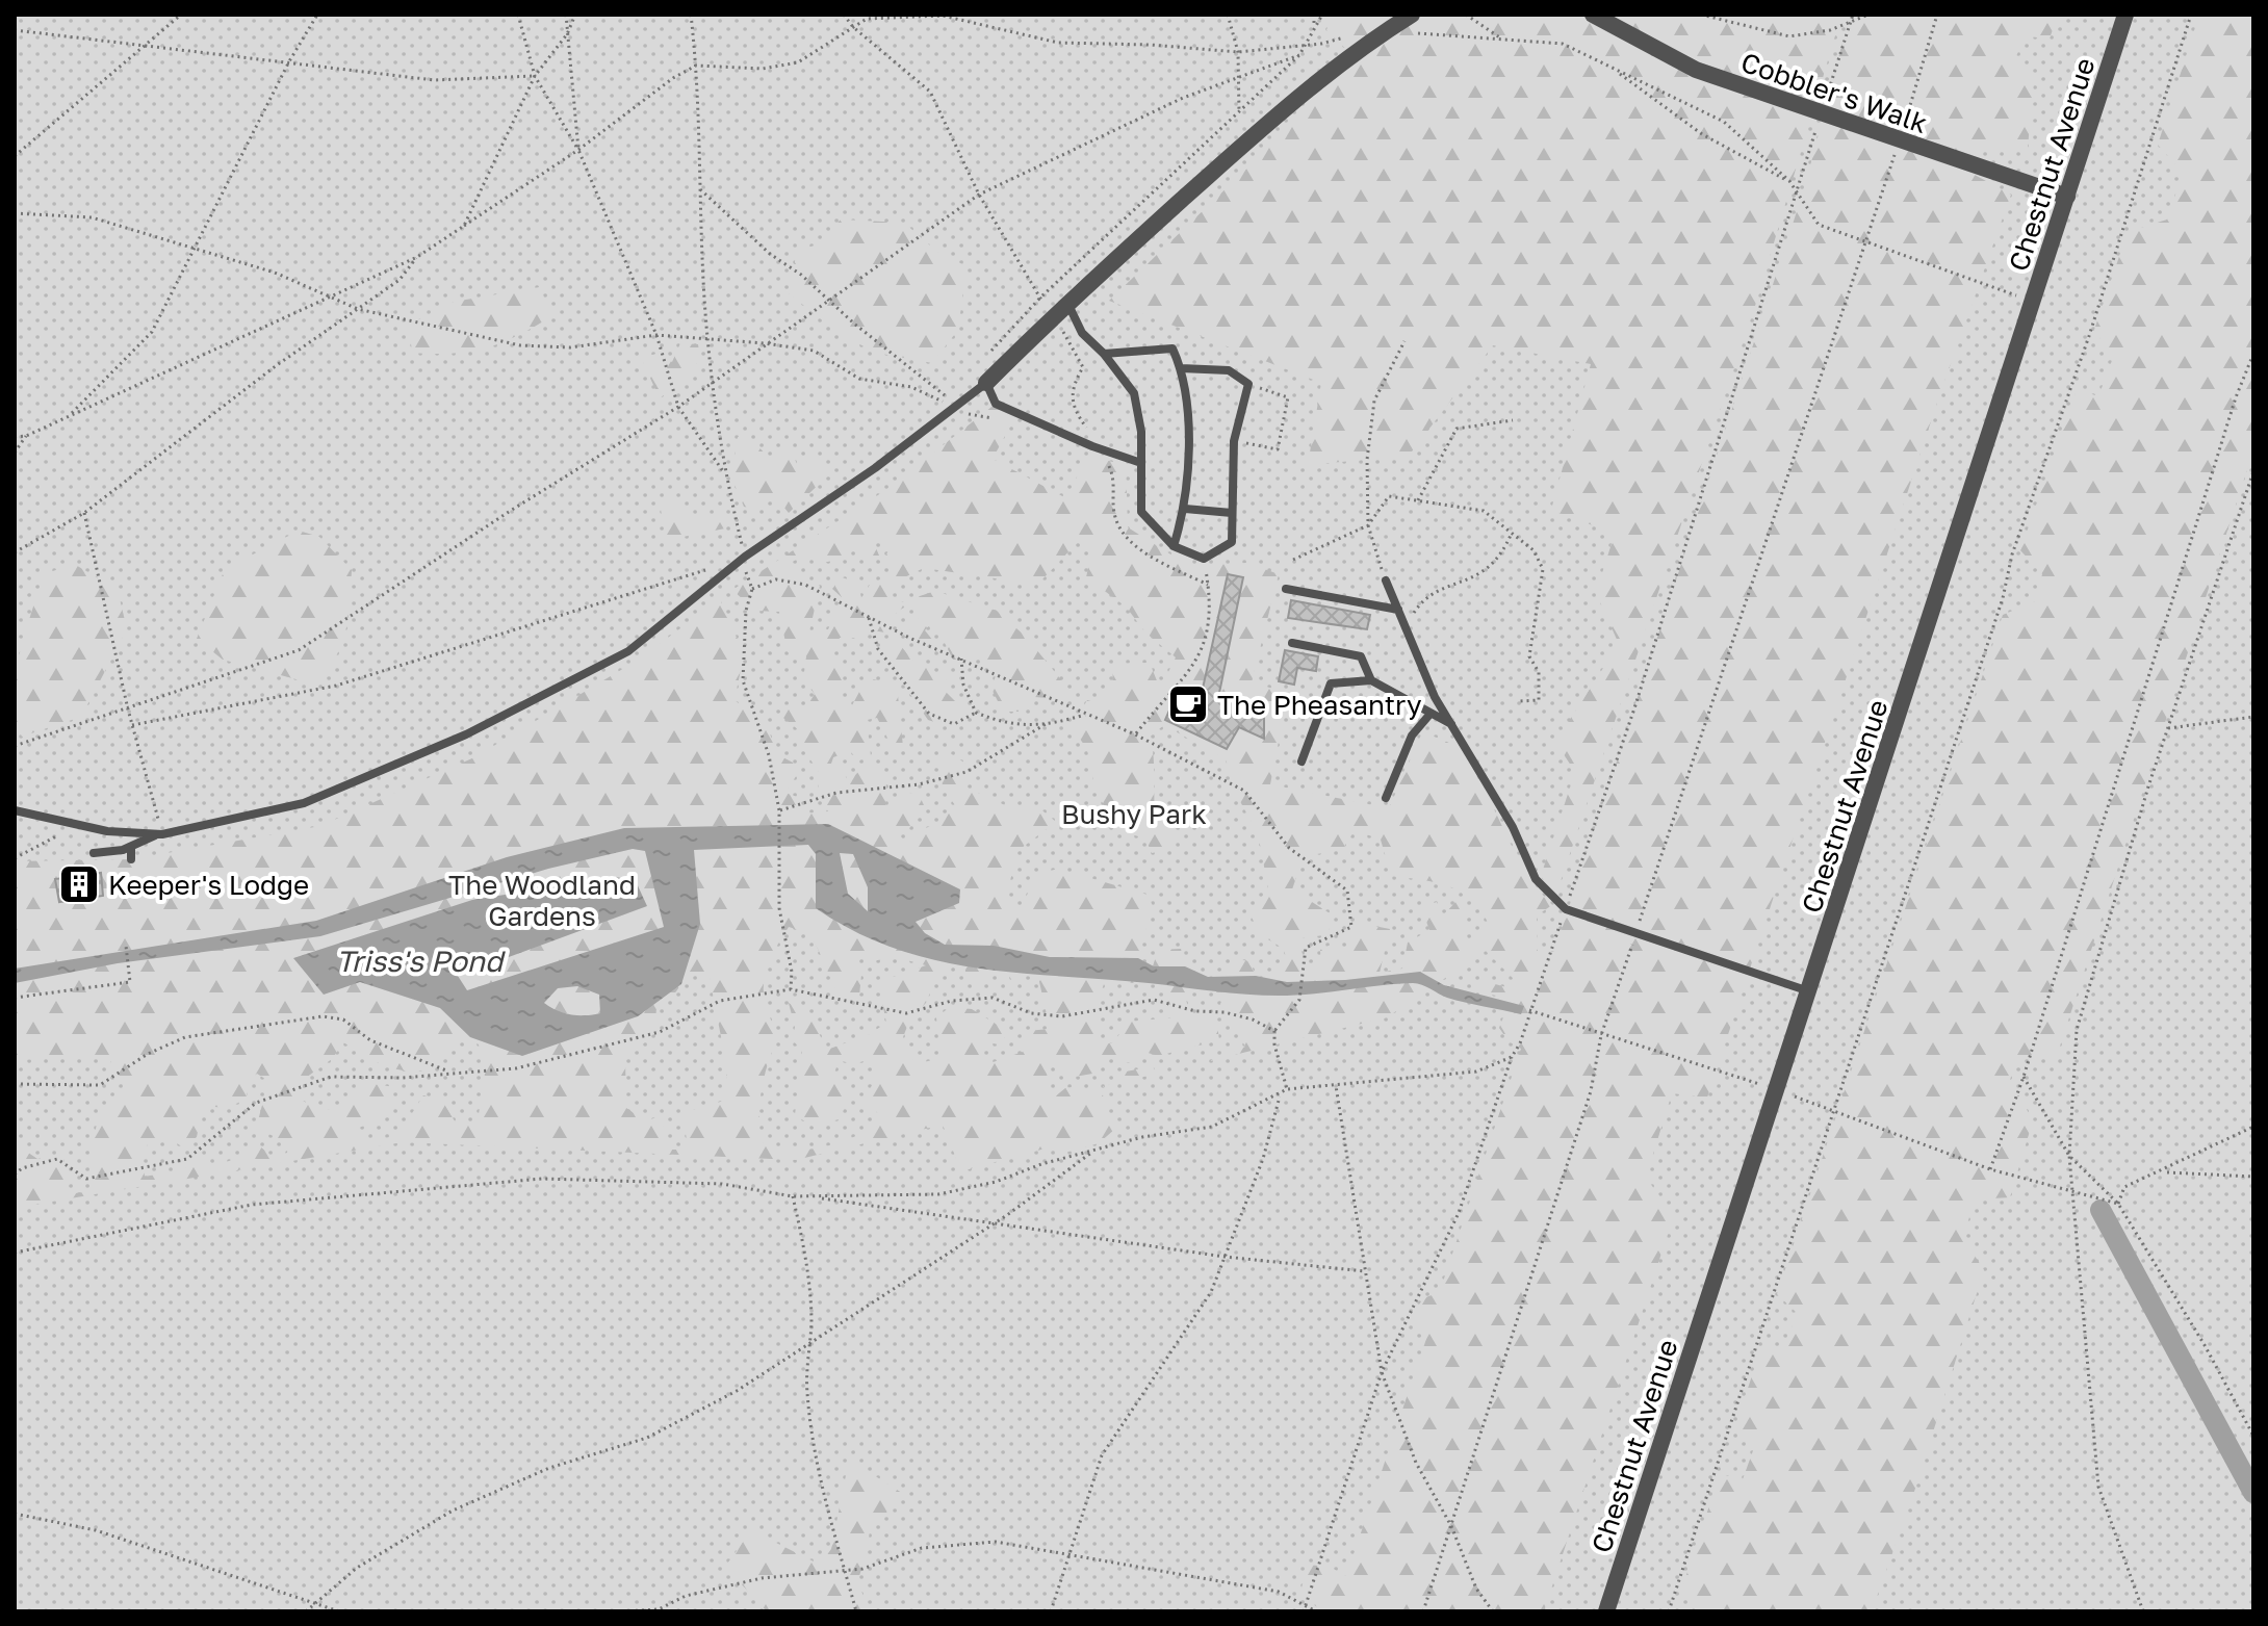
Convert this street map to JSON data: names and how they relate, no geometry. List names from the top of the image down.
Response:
{
  "streets": {
    "street": ["Cobbler's Walk", "Chestnut Avenue"]
  },
  "crossings": [
    ["Cobbler's Walk", "Chestnut Avenue"]
  ],
  "water": ["Triss's Pond"],
  "parks": ["Bushy Park", "The Woodland Gardens"],
  "places": {
    "cafe": ["The Pheasantry"],
    "building": ["Keeper's Lodge"]
  }
}
